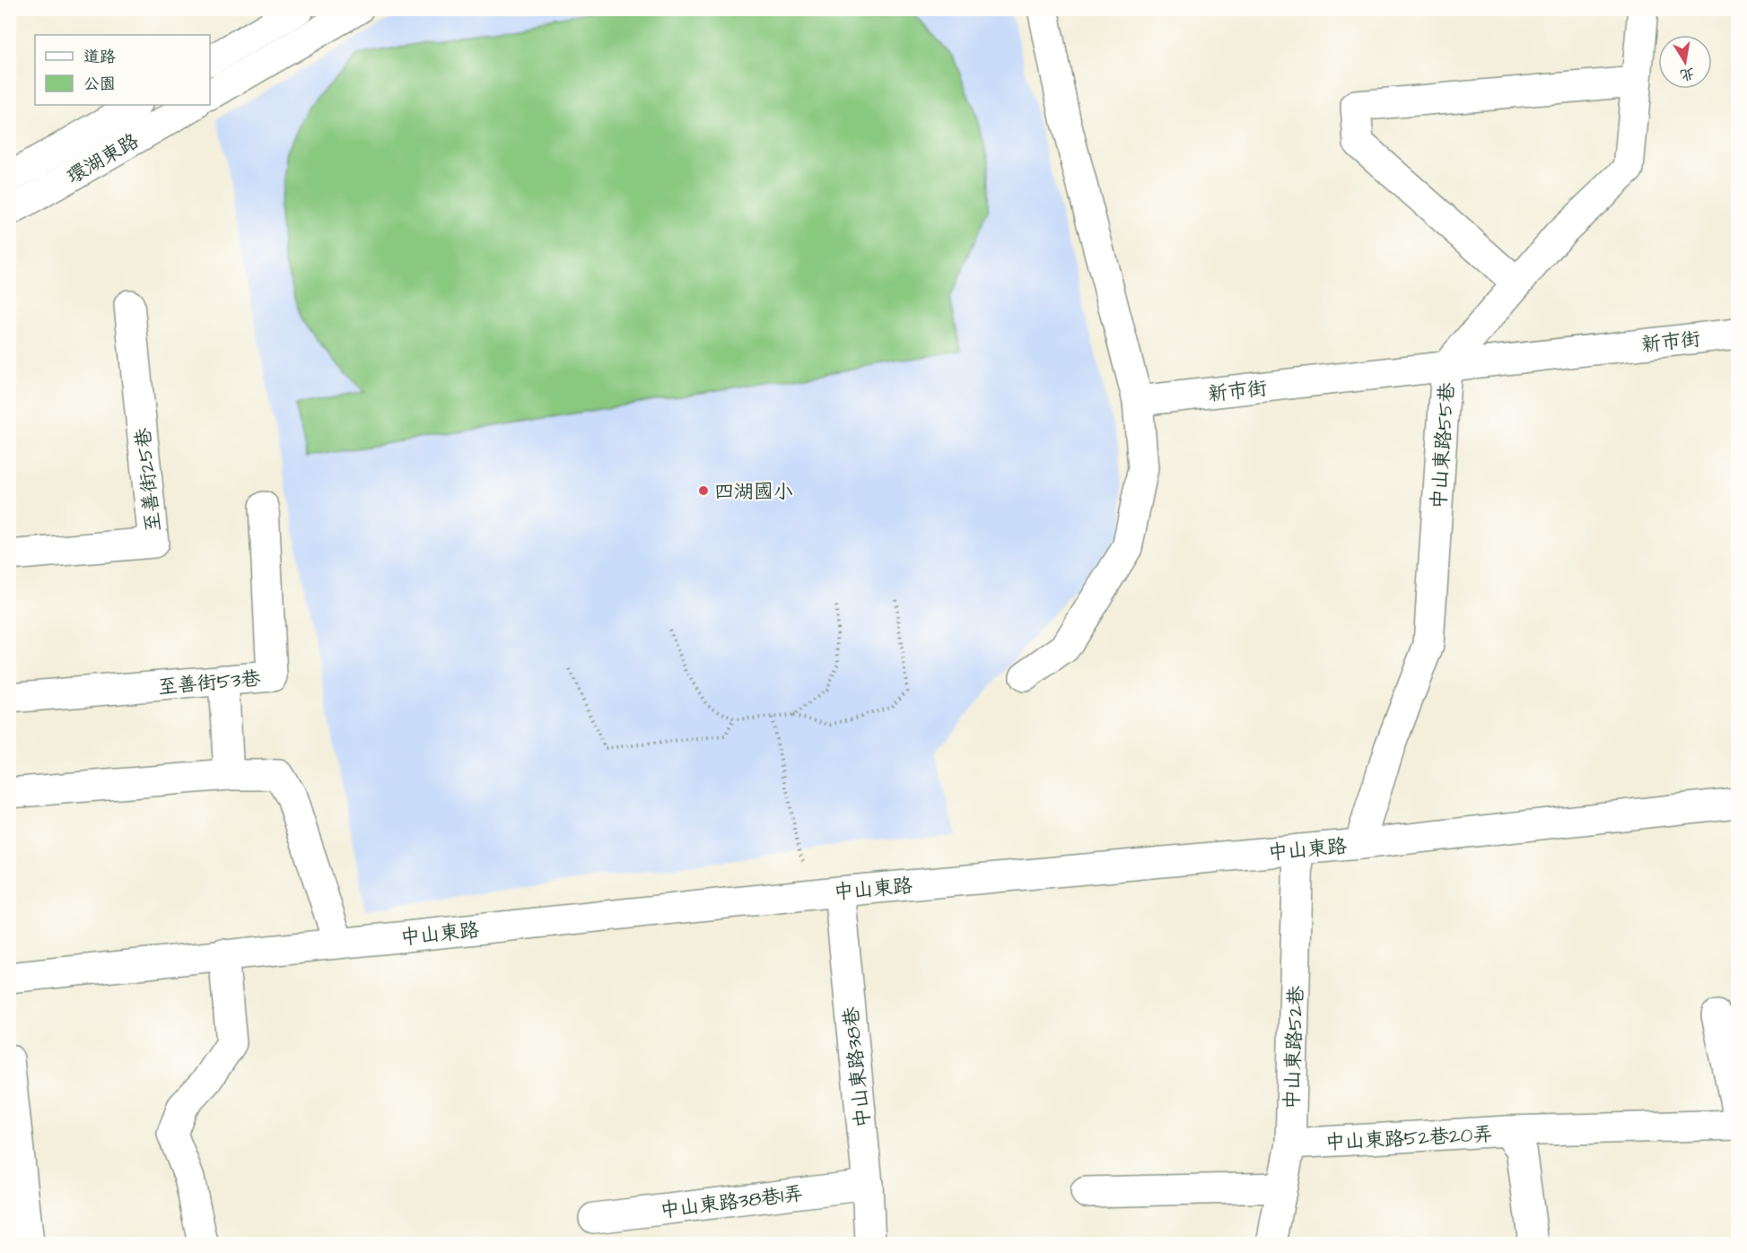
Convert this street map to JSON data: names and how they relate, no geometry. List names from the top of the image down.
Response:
{
  "streets": {
    "street": [
      "環湖東路",
      "新市街",
      "中山東路55巷",
      "至善街25巷",
      "至善街53巷",
      "中山東路",
      "中山東路52巷",
      "中山東路38巷",
      "中山東路52巷20弄",
      "中山東路38巷1弄"
    ]
  },
  "crossings": [
    ["新市街", "中山東路55巷"],
    ["中山東路55巷", "中山東路"],
    ["中山東路", "中山東路52巷"],
    ["中山東路", "中山東路38巷"],
    ["中山東路52巷", "中山東路52巷20弄"],
    ["中山東路38巷", "中山東路38巷1弄"]
  ],
  "places": ["四湖國小"],
  "legend": ["道路", "公園"],
  "north": "bottom"
}
